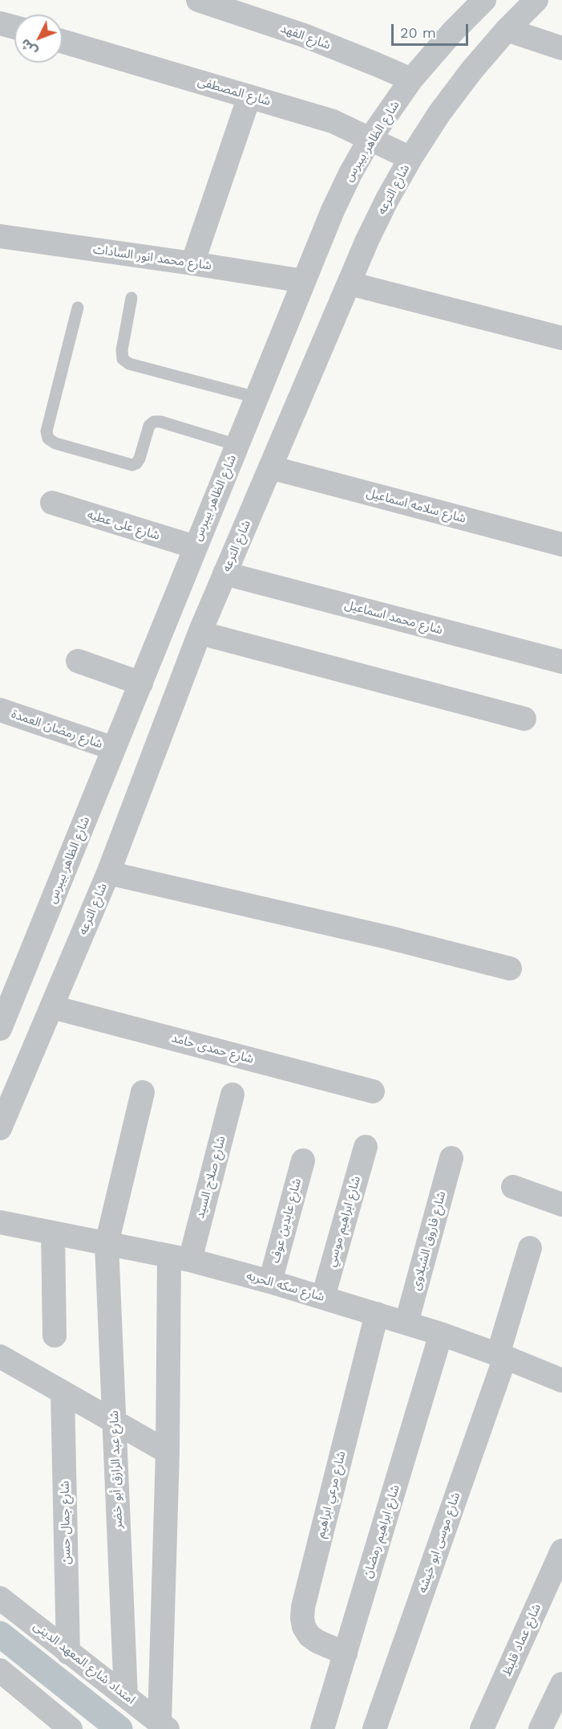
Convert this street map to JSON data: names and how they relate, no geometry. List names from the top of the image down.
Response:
{
  "streets": {
    "street": [
      "شارع الفهد",
      "شارع المصطفى",
      "شارع الظاهر بيبرس",
      "شارع الترعه",
      "شارع محمد انور السادات",
      "شارع سلامه اسماعيل",
      "شارع على عطيه",
      "شارع محمد اسماعيل",
      "شارع رمضان العمدة",
      "شارع حمدى حامد",
      "شارع صلاح السيد",
      "شارع عابدين عوف",
      "شارع ابراهيم موسي",
      "شارع فاروق الشبلاوى",
      "شارع سكه الحريه",
      "شارع عبد الرازق أبو خضر",
      "شارع مرعي ابراهيم",
      "شارع جمال حسن",
      "شارع ابراهيم رمضان",
      "شارع موسى ابو خيشه",
      "شارع عماد قلبظ",
      "امتداد شارع المعهد الدينى"
    ]
  },
  "crossings": [
    ["شارع الفهد", "شارع الظاهر بيبرس"],
    ["شارع المصطفى", "شارع الظاهر بيبرس"],
    ["شارع المصطفى", "شارع الترعه"],
    ["شارع الظاهر بيبرس", "شارع محمد انور السادات"],
    ["شارع الظاهر بيبرس", "شارع سلامه اسماعيل"],
    ["شارع الظاهر بيبرس", "شارع على عطيه"],
    ["شارع الظاهر بيبرس", "شارع رمضان العمدة"],
    ["شارع الظاهر بيبرس", "شارع حمدى حامد"],
    ["شارع الترعه", "شارع سلامه اسماعيل"],
    ["شارع الترعه", "شارع محمد اسماعيل"],
    ["شارع الترعه", "شارع حمدى حامد"],
    ["شارع صلاح السيد", "شارع سكه الحريه"],
    ["شارع صلاح السيد", "امتداد شارع المعهد الدينى"],
    ["شارع عابدين عوف", "شارع سكه الحريه"],
    ["شارع ابراهيم موسي", "شارع سكه الحريه"],
    ["شارع فاروق الشبلاوى", "شارع سكه الحريه"],
    ["شارع سكه الحريه", "شارع عبد الرازق أبو خضر"],
    ["شارع سكه الحريه", "شارع مرعي ابراهيم"],
    ["شارع سكه الحريه", "شارع ابراهيم رمضان"],
    ["شارع سكه الحريه", "شارع موسى ابو خيشه"],
    ["شارع عبد الرازق أبو خضر", "امتداد شارع المعهد الدينى"],
    ["شارع مرعي ابراهيم", "شارع ابراهيم رمضان"],
    ["شارع جمال حسن", "امتداد شارع المعهد الدينى"]
  ],
  "scale_bar": "20 m",
  "north": "bottom left"
}
